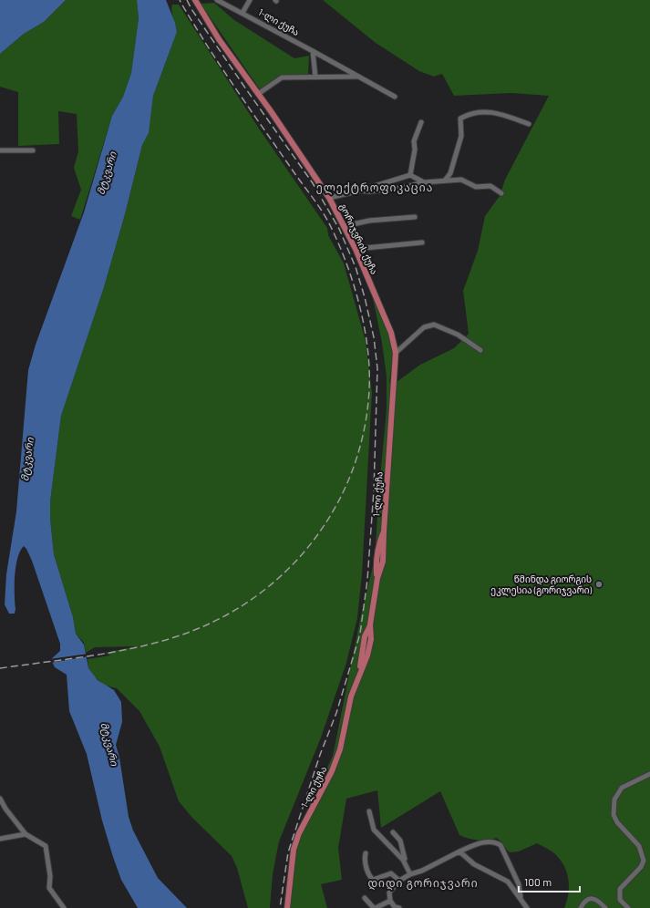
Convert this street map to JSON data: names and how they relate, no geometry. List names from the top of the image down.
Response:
{
  "streets": {
    "main road": ["1-ლი ქუჩა", "გორიჯვრის ქუჩა"]
  },
  "crossings": [
    ["1-ლი ქუჩა", "გორიჯვრის ქუჩა"]
  ],
  "districts": ["ელექტროფიკაცია", "დიდი გორიჯვარი"],
  "water": ["მტკვარი"],
  "places": ["წმინდა გიორგის ეკლესია (გორიჯვარი)"],
  "scale_bar": "100 m"
}
